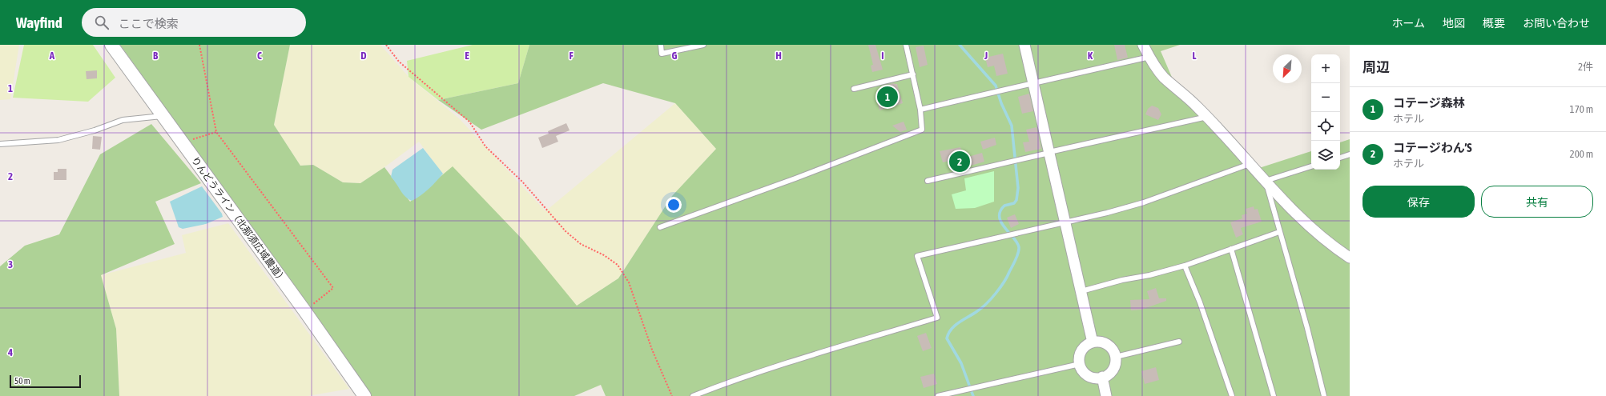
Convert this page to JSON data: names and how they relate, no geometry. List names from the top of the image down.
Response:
{
  "streets": {
    "street": ["りんどうライン（北那須広域農道）"]
  },
  "scale_bar": "50 m",
  "north": "bottom left",
  "page": {
    "header": "Wayfind",
    "search": "ここで検索",
    "nav": [
      "ホーム",
      "地図",
      "概要",
      "お問い合わせ"
    ],
    "heading": ["周辺", "2件"],
    "map_buttons": ["+", "−"],
    "pins": ["1", "2"],
    "list": [
      {
        "mark": "1",
        "name": "コテージ森林",
        "note": "ホテル",
        "value": "170 m"
      },
      {
        "mark": "2",
        "name": "コテージわん’S",
        "note": "ホテル",
        "value": "200 m"
      }
    ],
    "buttons": ["保存", "共有"],
    "scale": "50 m"
  },
  "grid": {
    "columns": [
      "A",
      "B",
      "C",
      "D",
      "E",
      "F",
      "G",
      "H",
      "I",
      "J",
      "K",
      "L"
    ],
    "rows": [
      "1",
      "2",
      "3",
      "4"
    ]
  }
}
